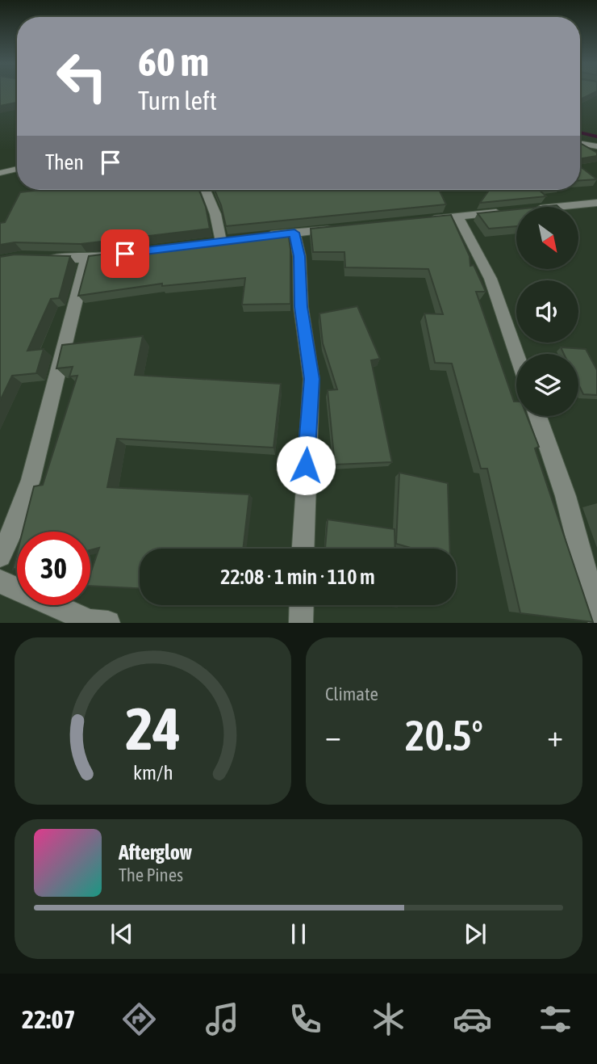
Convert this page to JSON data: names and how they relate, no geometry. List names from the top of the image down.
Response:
{
  "north": "bottom right",
  "page": {
    "turn": ["60 m", "Turn left"],
    "then": "Then",
    "limit": "30",
    "trip": "22:08 · 1 min · 110 m",
    "tile": "Climate",
    "heat": ["−", "20.5°", "+"],
    "song": ["Afterglow", "The Pines"],
    "tabs": "22:07",
    "gauge": ["24", "km/h"]
  }
}
